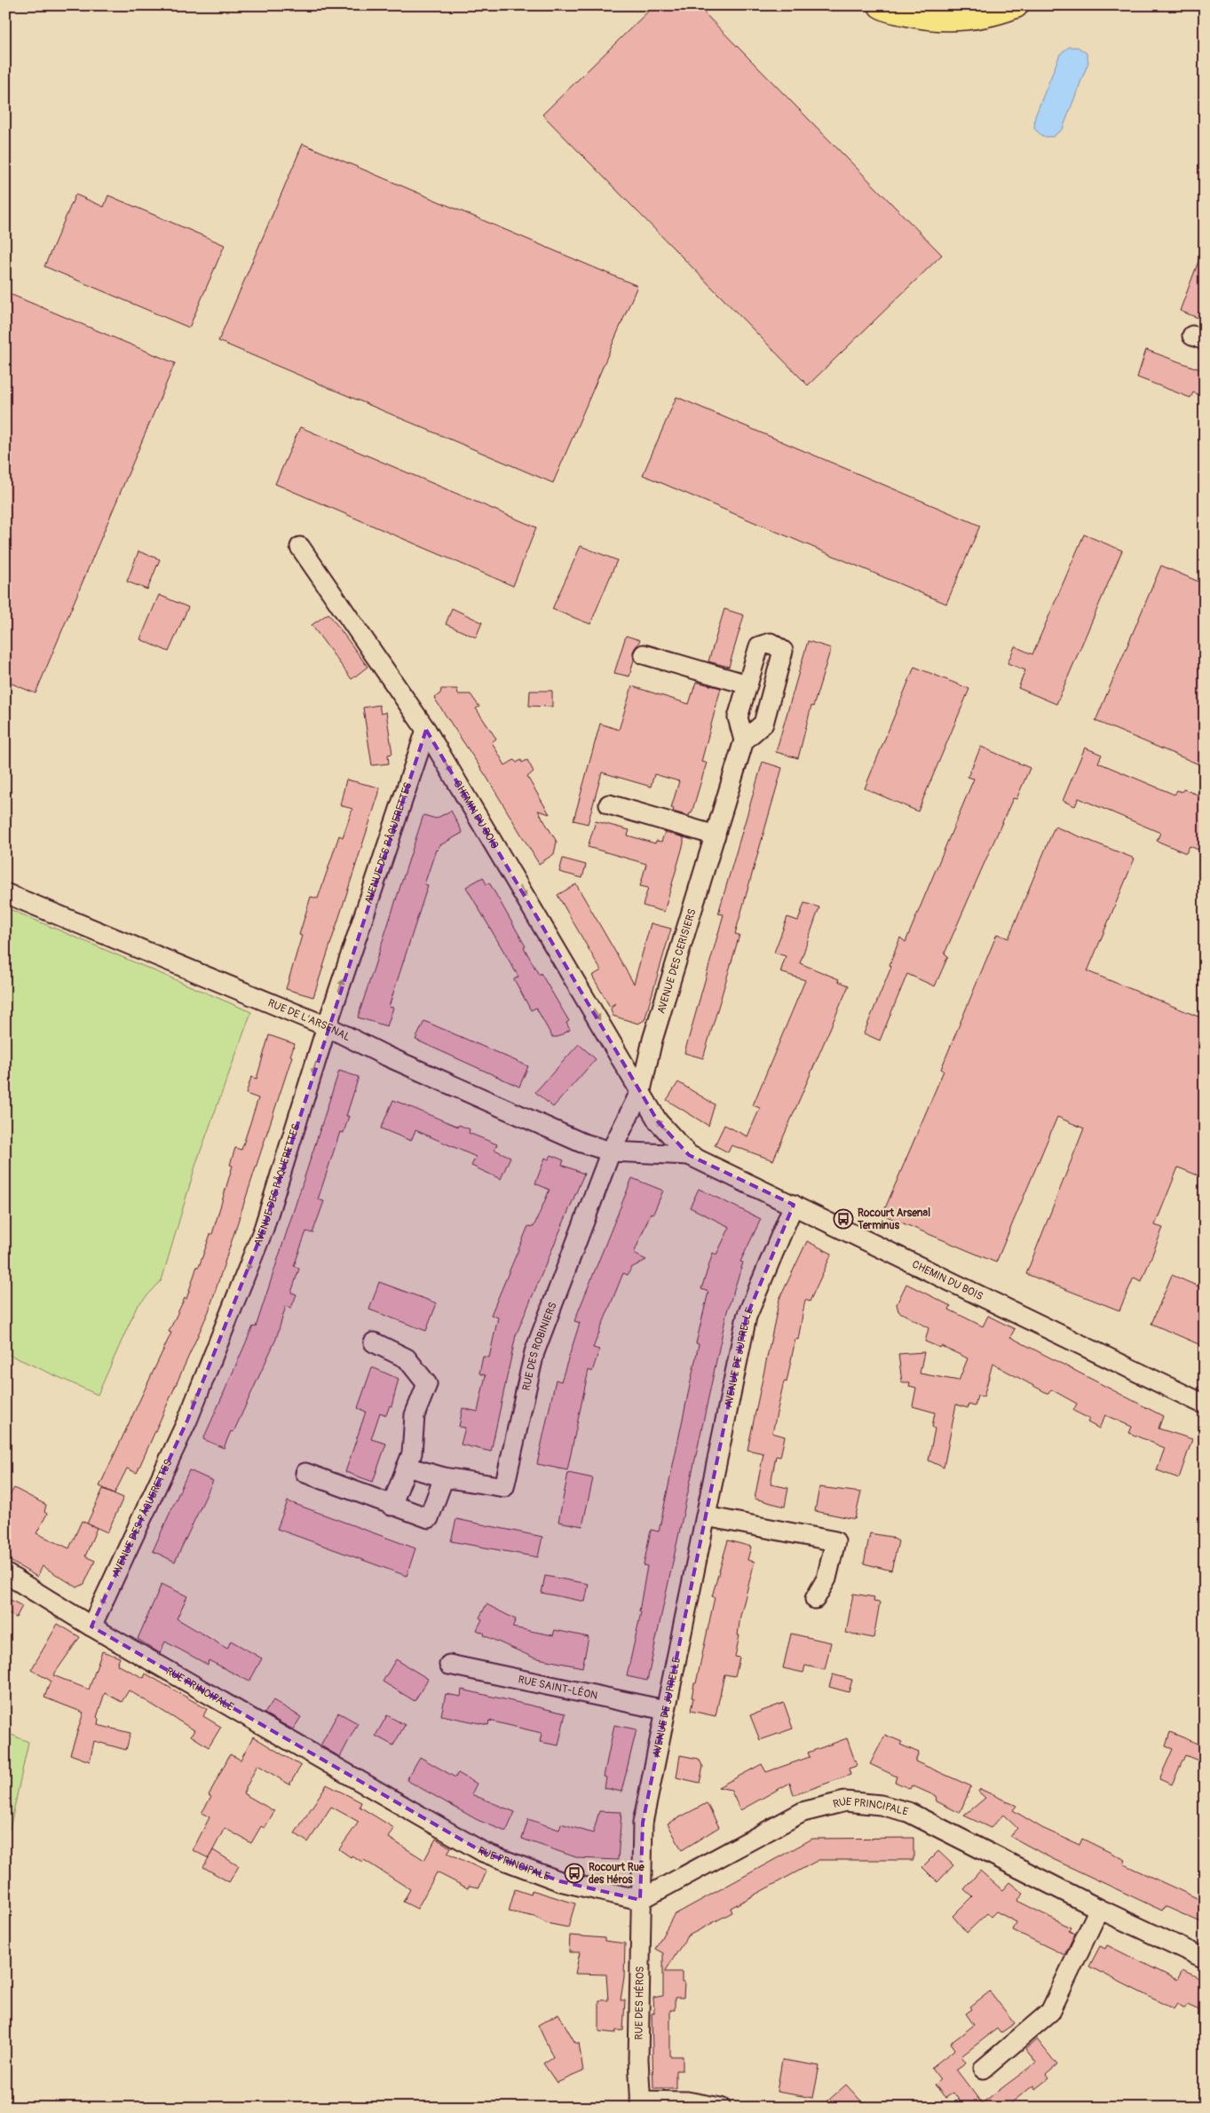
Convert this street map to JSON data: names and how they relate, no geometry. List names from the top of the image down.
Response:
{
  "streets": {
    "street": [
      "CHEMIN DU BOIS",
      "AVENUE DES PÂQUERETTES",
      "AVENUE DES CERISIERS",
      "RUE DE L'ARSENAL",
      "RUE DES ROBINIERS",
      "AVENUE DE JUPRELLE",
      "RUE SAINT-LÉON",
      "RUE PRINCIPALE",
      "RUE DES HÉROS"
    ]
  },
  "crossings": [
    ["CHEMIN DU BOIS", "AVENUE DES PÂQUERETTES"],
    ["CHEMIN DU BOIS", "AVENUE DES CERISIERS"],
    ["CHEMIN DU BOIS", "RUE DE L'ARSENAL"],
    ["CHEMIN DU BOIS", "RUE DES ROBINIERS"],
    ["CHEMIN DU BOIS", "AVENUE DE JUPRELLE"],
    ["AVENUE DES PÂQUERETTES", "RUE DE L'ARSENAL"],
    ["AVENUE DES PÂQUERETTES", "RUE PRINCIPALE"],
    ["RUE DE L'ARSENAL", "RUE DES ROBINIERS"],
    ["AVENUE DE JUPRELLE", "RUE SAINT-LÉON"],
    ["AVENUE DE JUPRELLE", "RUE PRINCIPALE"],
    ["AVENUE DE JUPRELLE", "RUE DES HÉROS"],
    ["RUE PRINCIPALE", "RUE DES HÉROS"]
  ],
  "places": {
    "bus stop": ["Rocourt Arsenal Terminus", "Rocourt Rue des Héros"]
  }
}
